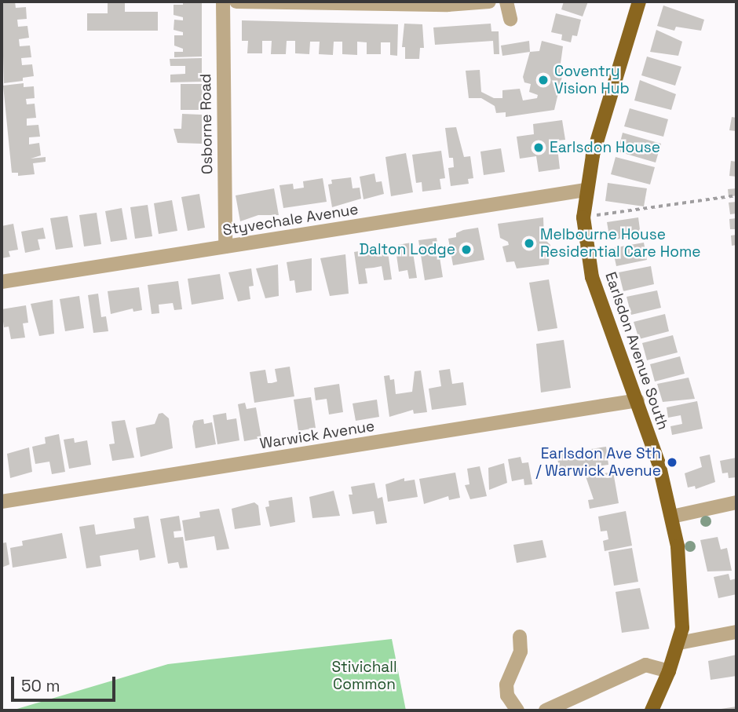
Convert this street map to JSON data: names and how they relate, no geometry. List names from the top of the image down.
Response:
{
  "streets": {
    "main road": ["Earlsdon Avenue South"],
    "street": ["Osborne Road", "Styvechale Avenue", "Warwick Avenue"]
  },
  "crossings": [
    ["Osborne Road", "Styvechale Avenue"],
    ["Styvechale Avenue", "Earlsdon Avenue South"],
    ["Earlsdon Avenue South", "Warwick Avenue"]
  ],
  "parks": ["Stivichall Common"],
  "places": [
    "Coventry Vision Hub",
    "Earlsdon House",
    "Melbourne House Residential Care Home",
    "Dalton Lodge",
    "Earlsdon Ave Sth / Warwick Avenue"
  ],
  "scale_bar": "50 m"
}
